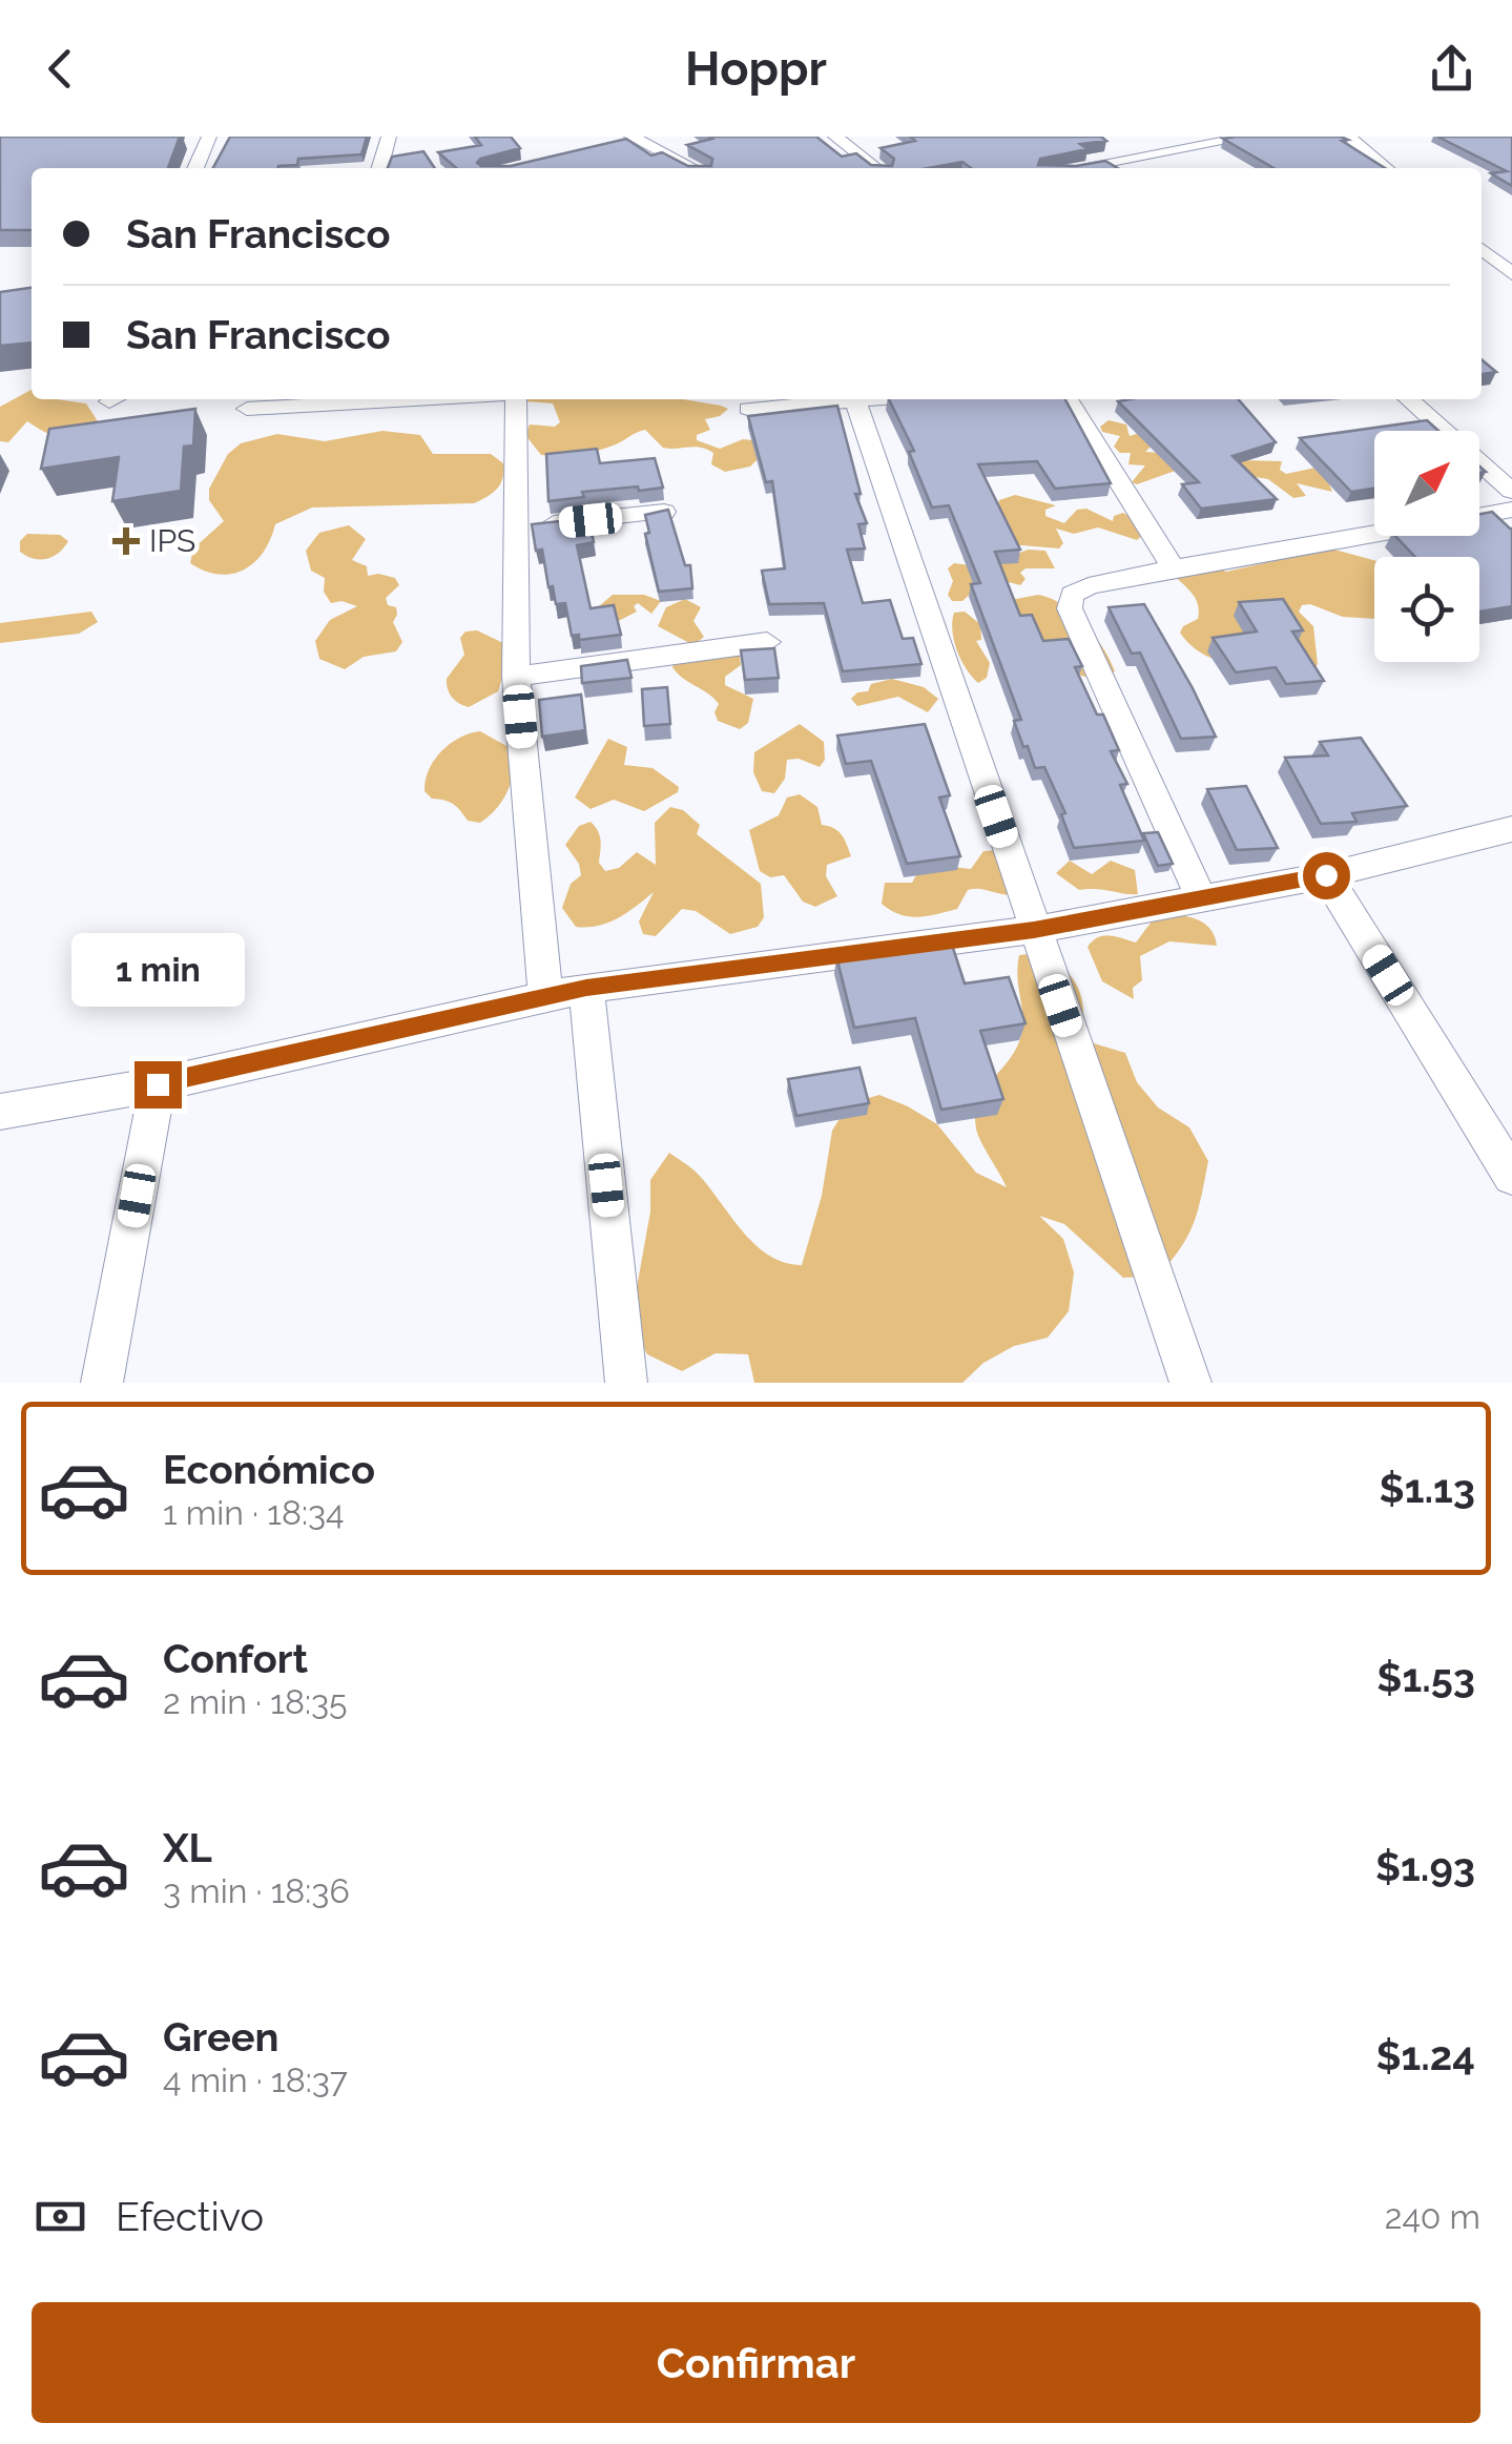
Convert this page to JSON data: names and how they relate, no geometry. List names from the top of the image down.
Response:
{
  "places": {
    "health": ["IPS"]
  },
  "north": "top right",
  "page": {
    "header": "Hoppr",
    "banner": ["San Francisco", "San Francisco"],
    "bubble": "1 min",
    "list": [
      {
        "name": "Económico",
        "note": "1 min · 18:34",
        "value": "$1.13"
      },
      {
        "name": "Confort",
        "note": "2 min · 18:35",
        "value": "$1.53"
      },
      {
        "name": "XL",
        "note": "3 min · 18:36",
        "value": "$1.93"
      },
      {
        "name": "Green",
        "note": "4 min · 18:37",
        "value": "$1.24"
      }
    ],
    "pay": ["Efectivo", "240 m"],
    "buttons": "Confirmar"
  }
}
